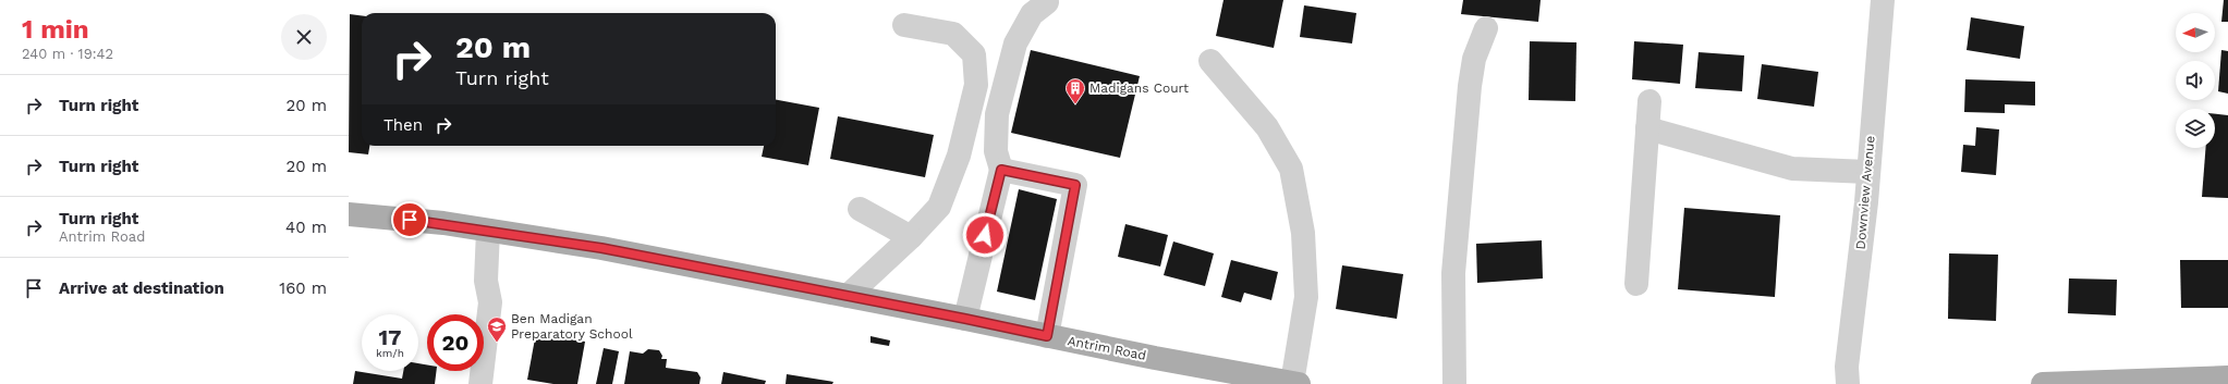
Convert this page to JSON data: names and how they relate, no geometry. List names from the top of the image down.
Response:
{
  "streets": {
    "main road": ["Antrim Road"],
    "street": ["Downview Avenue"]
  },
  "places": {
    "building": ["Madigans Court"],
    "school or university": ["Ben Madigan Preparatory School"]
  },
  "north": "left",
  "page": {
    "heading": ["1 min", "240 m · 19:42"],
    "turn": ["20 m", "Turn right"],
    "list": [
      {
        "name": "Turn right",
        "value": "20 m"
      },
      {
        "name": "Turn right",
        "value": "20 m"
      },
      {
        "name": "Turn right",
        "note": "Antrim Road",
        "value": "40 m"
      },
      {
        "name": "Arrive at destination",
        "value": "160 m"
      }
    ],
    "then": "Then",
    "speed": "17 km/h",
    "limit": "20"
  }
}
